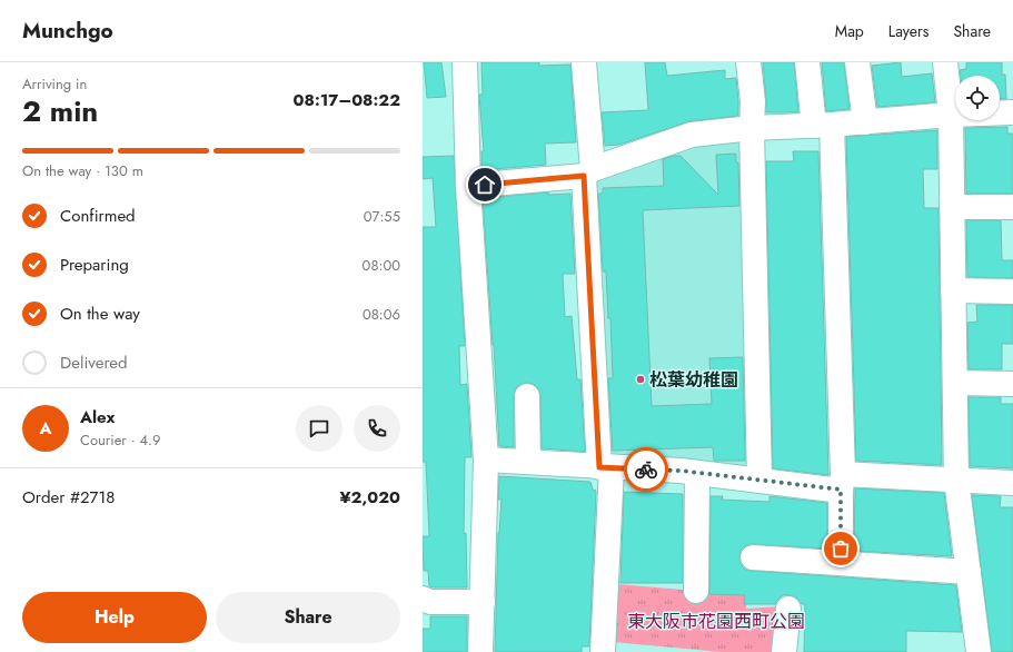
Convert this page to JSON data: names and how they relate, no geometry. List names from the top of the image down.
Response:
{
  "parks": ["東大阪市花園西町公園"],
  "places": ["松葉幼稚園"],
  "page": {
    "header": "Munchgo",
    "nav": ["Map", "Layers", "Share"],
    "heading": ["2 min", "Arriving in", "08:17–08:22"],
    "panel": [
      "Alex",
      "Courier · 4.9",
      "Order #2718",
      "¥2,020"
    ],
    "bar": "On the way · 130 m",
    "list": [
      ["Confirmed", "07:55"],
      ["Preparing", "08:00"],
      ["On the way", "08:06"],
      "Delivered"
    ],
    "round": "A",
    "buttons": ["Help", "Share"]
  }
}
